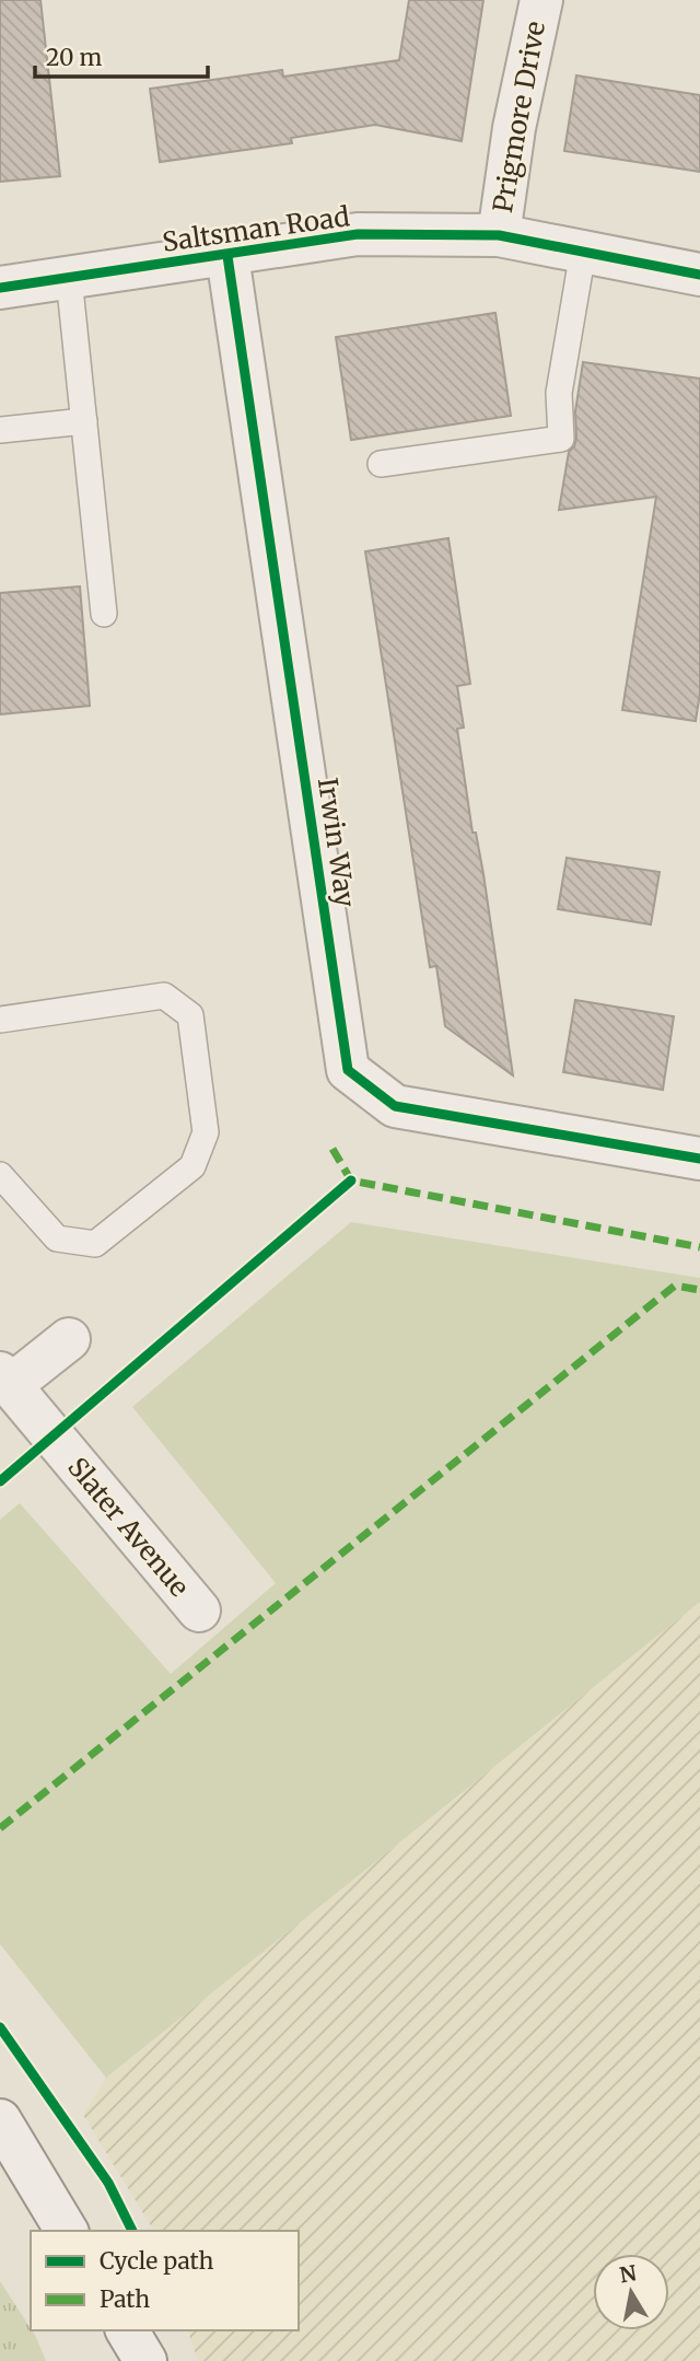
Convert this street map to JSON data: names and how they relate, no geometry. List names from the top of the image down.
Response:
{
  "streets": {
    "street": [
      "Prigmore Drive",
      "Saltsman Road",
      "Irwin Way",
      "Slater Avenue"
    ]
  },
  "crossings": [
    ["Prigmore Drive", "Saltsman Road"],
    ["Saltsman Road", "Irwin Way"]
  ],
  "legend": ["Cycle path", "Path"],
  "scale_bar": "20 m",
  "north": "top"
}
